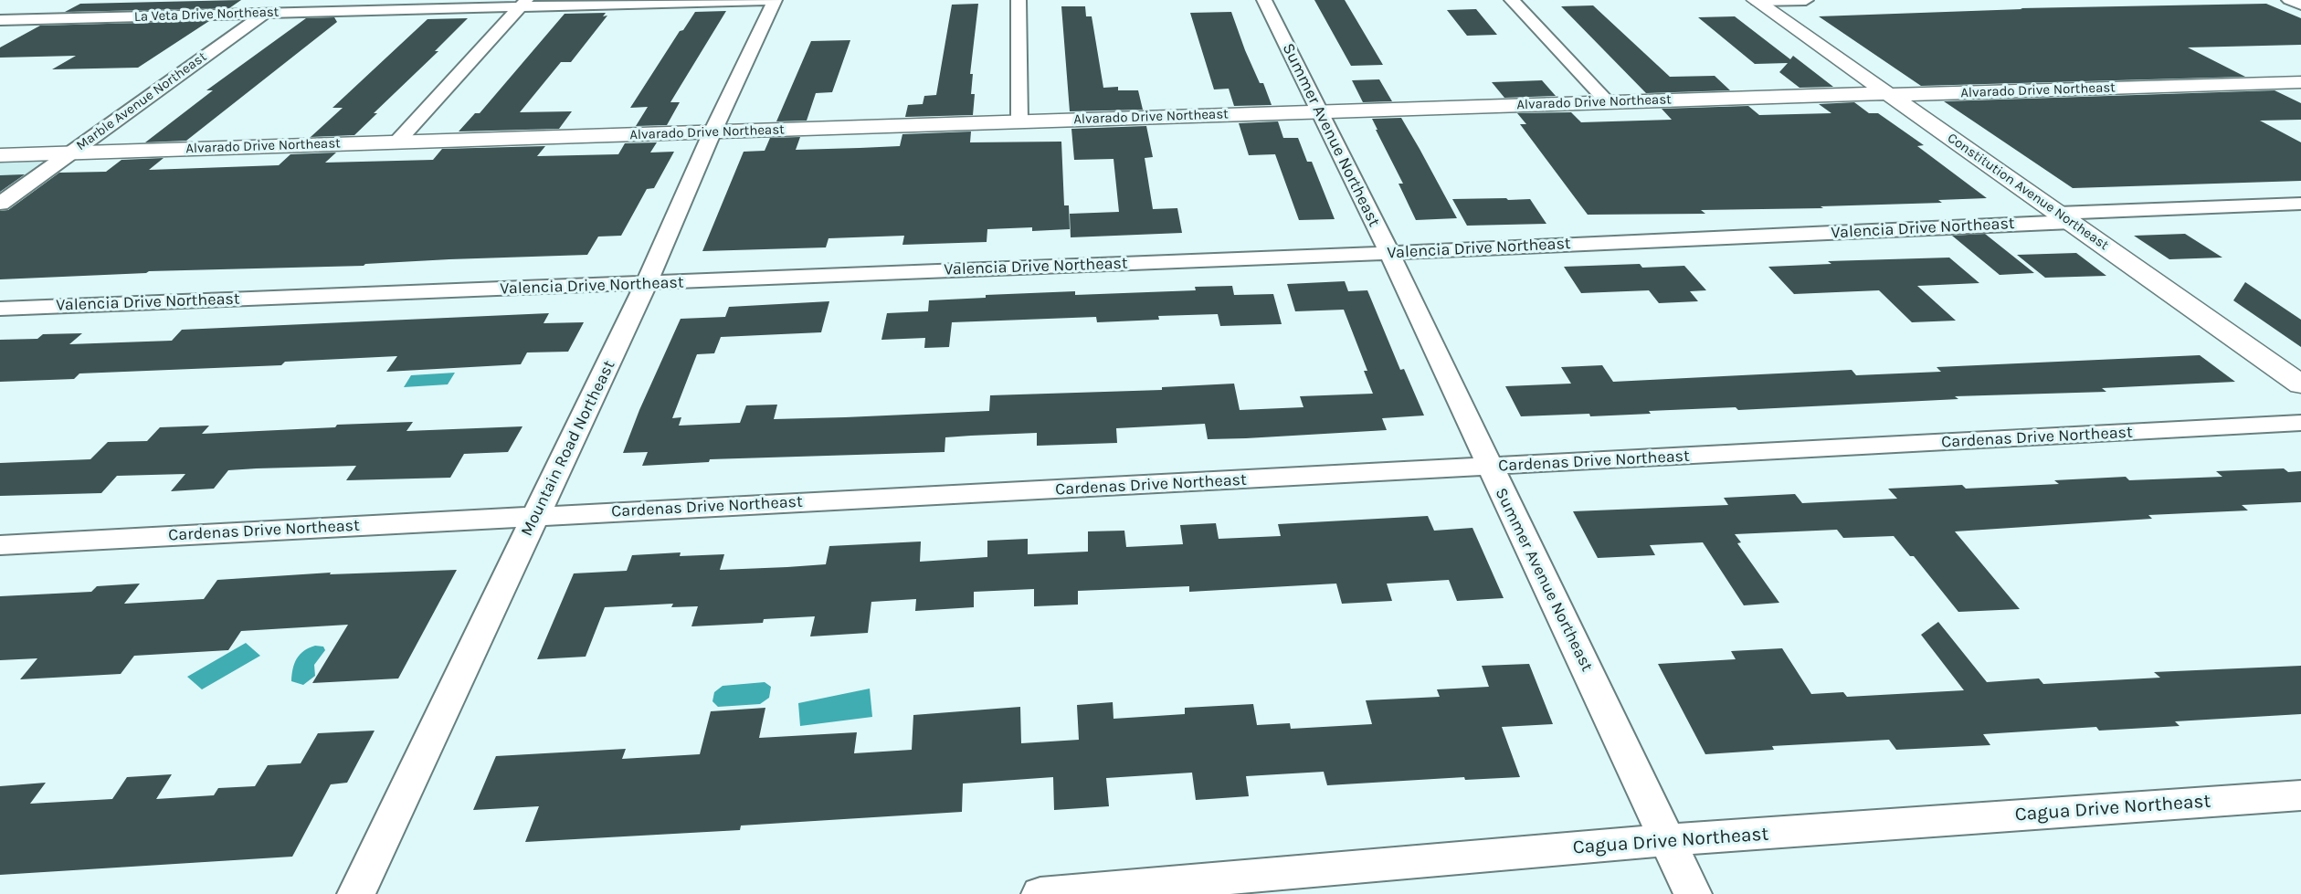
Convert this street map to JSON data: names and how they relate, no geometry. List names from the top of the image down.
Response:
{
  "streets": {
    "street": [
      "La Veta Drive Northeast",
      "Alvarado Drive Northeast",
      "Marble Avenue Northeast",
      "Summer Avenue Northeast",
      "Constitution Avenue Northeast",
      "Valencia Drive Northeast",
      "Cardenas Drive Northeast",
      "Mountain Road Northeast",
      "Cagua Drive Northeast"
    ]
  },
  "crossings": [
    ["La Veta Drive Northeast", "Marble Avenue Northeast"],
    ["La Veta Drive Northeast", "Mountain Road Northeast"],
    ["Alvarado Drive Northeast", "Marble Avenue Northeast"],
    ["Alvarado Drive Northeast", "Summer Avenue Northeast"],
    ["Alvarado Drive Northeast", "Constitution Avenue Northeast"],
    ["Alvarado Drive Northeast", "Mountain Road Northeast"],
    ["Summer Avenue Northeast", "Valencia Drive Northeast"],
    ["Summer Avenue Northeast", "Cardenas Drive Northeast"],
    ["Summer Avenue Northeast", "Cagua Drive Northeast"],
    ["Constitution Avenue Northeast", "Valencia Drive Northeast"],
    ["Valencia Drive Northeast", "Mountain Road Northeast"],
    ["Cardenas Drive Northeast", "Mountain Road Northeast"]
  ]
}
